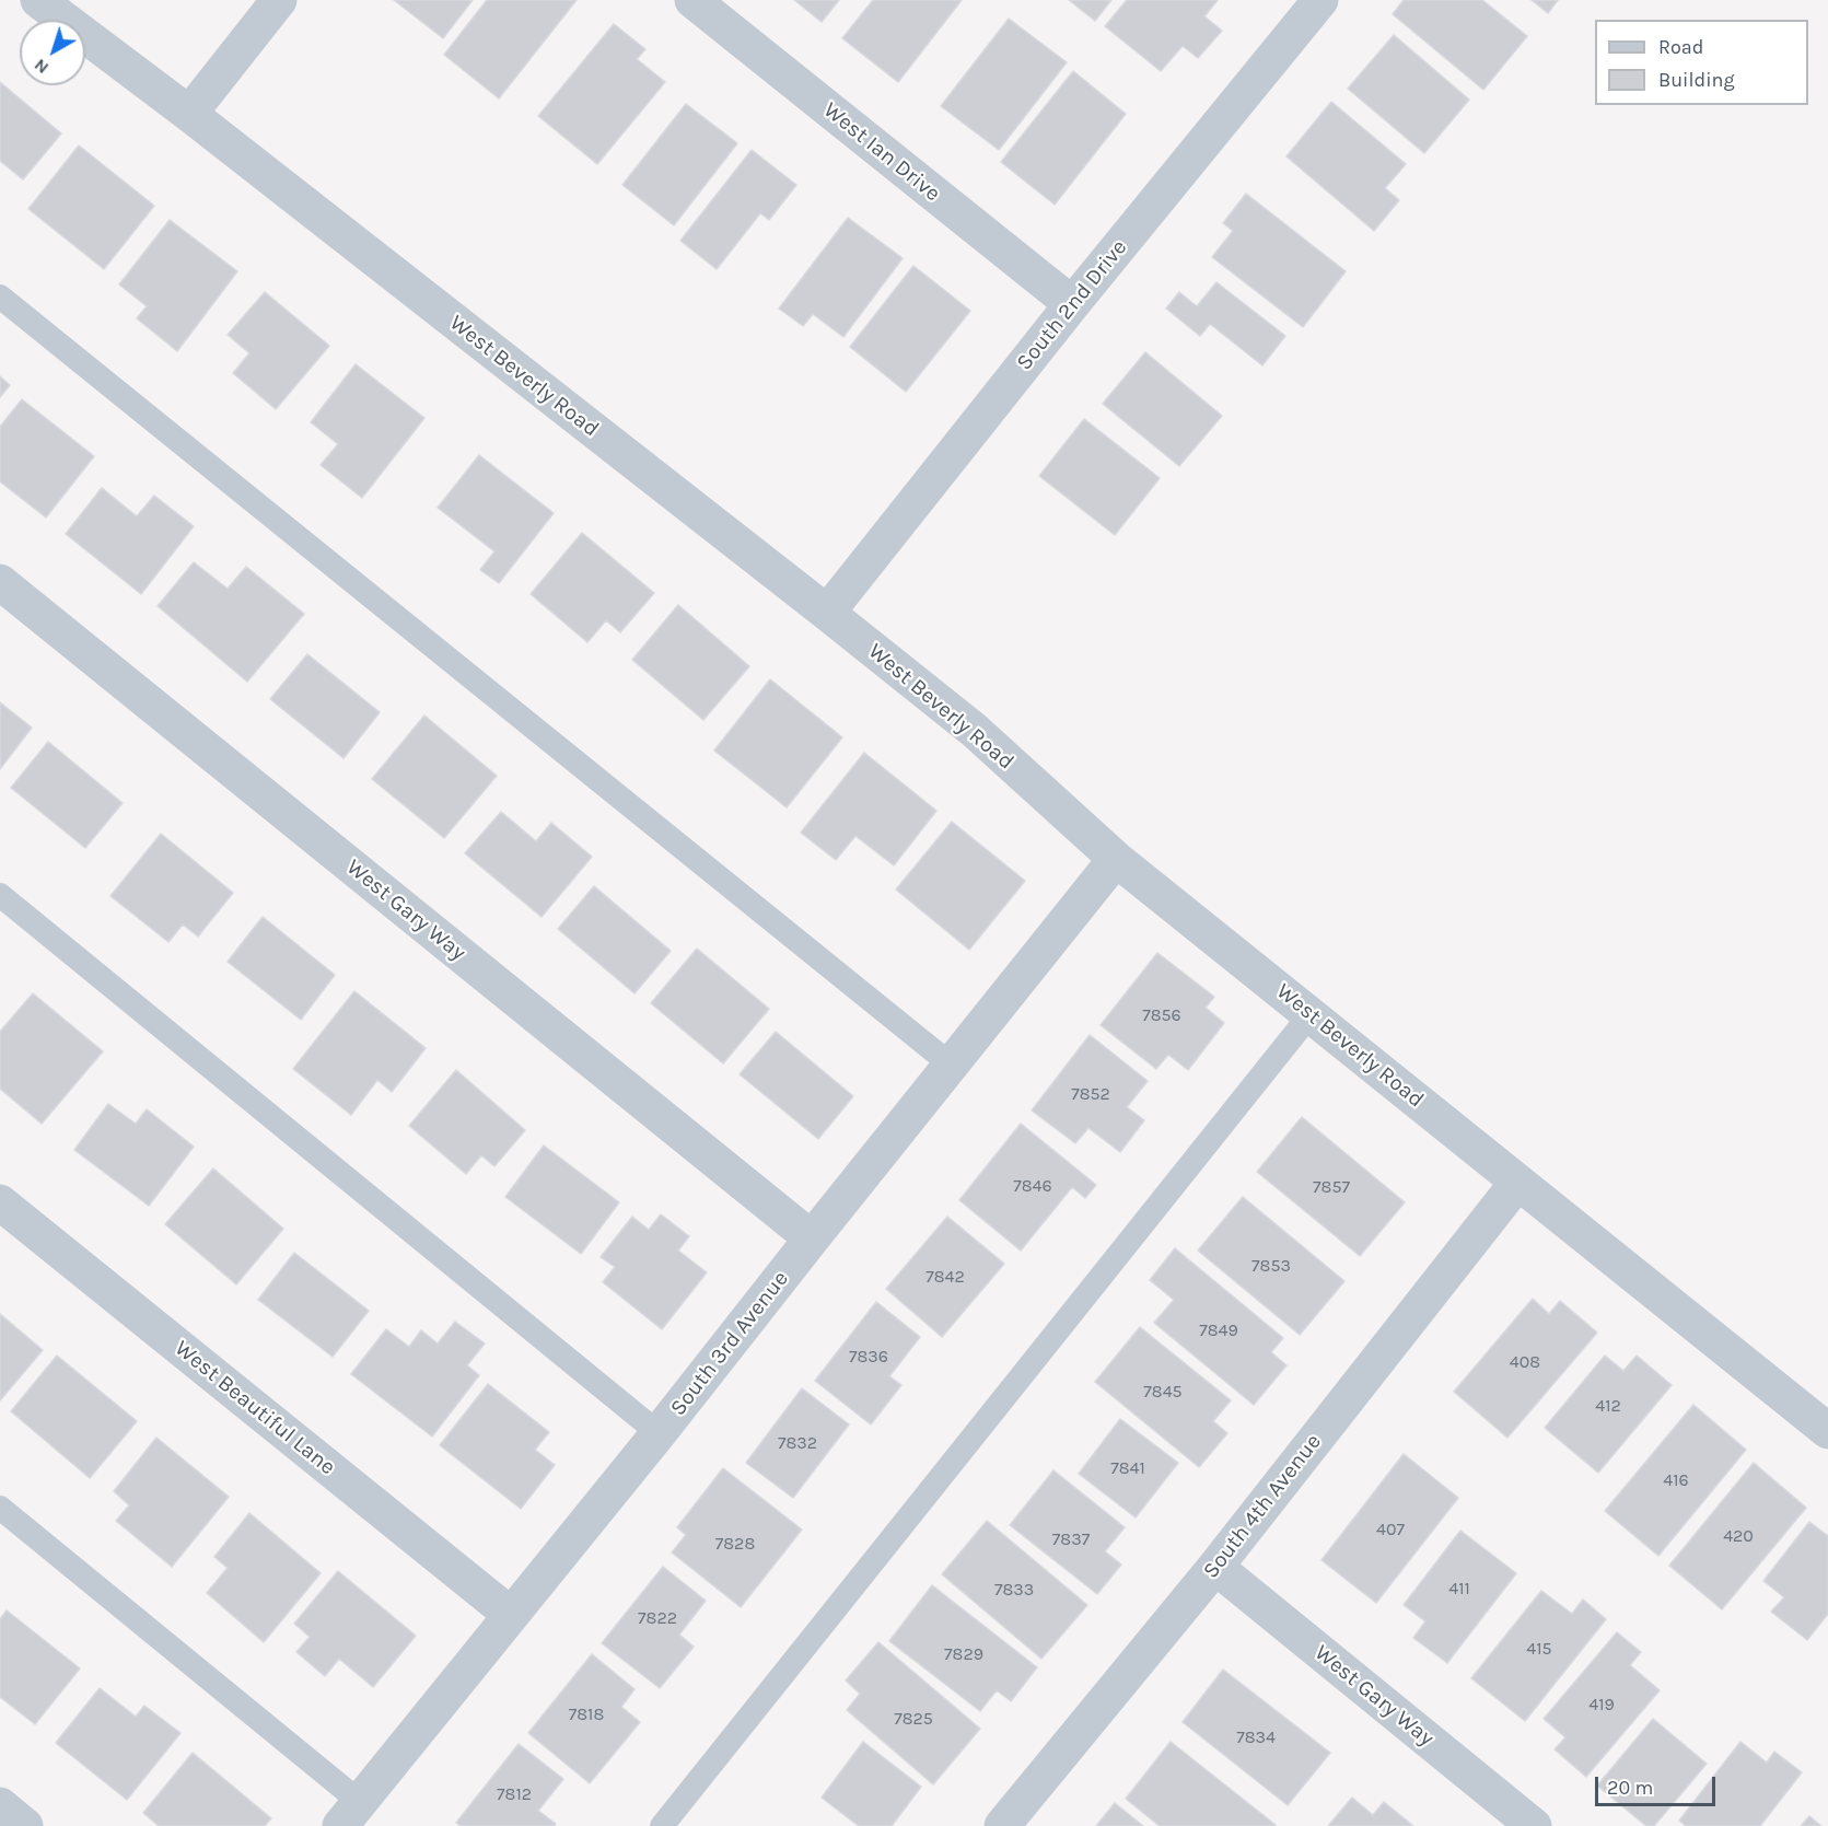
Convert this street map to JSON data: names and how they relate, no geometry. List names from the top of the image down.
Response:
{
  "streets": {
    "street": [
      "West Ian Drive",
      "South 2nd Drive",
      "West Beverly Road",
      "West Gary Way",
      "South 3rd Avenue",
      "West Beautiful Lane",
      "South 4th Avenue"
    ]
  },
  "crossings": [
    ["West Ian Drive", "South 2nd Drive"],
    ["South 2nd Drive", "West Beverly Road"],
    ["West Beverly Road", "South 3rd Avenue"],
    ["West Beverly Road", "South 4th Avenue"],
    ["West Gary Way", "South 3rd Avenue"],
    ["West Gary Way", "South 4th Avenue"],
    ["South 3rd Avenue", "West Beautiful Lane"]
  ],
  "house_numbers": [
    "7856",
    "7852",
    "7846",
    "7857",
    "7853",
    "7842",
    "7849",
    "7836",
    "408",
    "7845",
    "412",
    "7832",
    "7841",
    "416",
    "407",
    "420",
    "7837",
    "7828",
    "411",
    "7833",
    "7822",
    "415",
    "7829",
    "419",
    "7818",
    "7825",
    "7834",
    "7812"
  ],
  "legend": ["Road", "Building"],
  "scale_bar": "20 m",
  "north": "bottom left"
}
